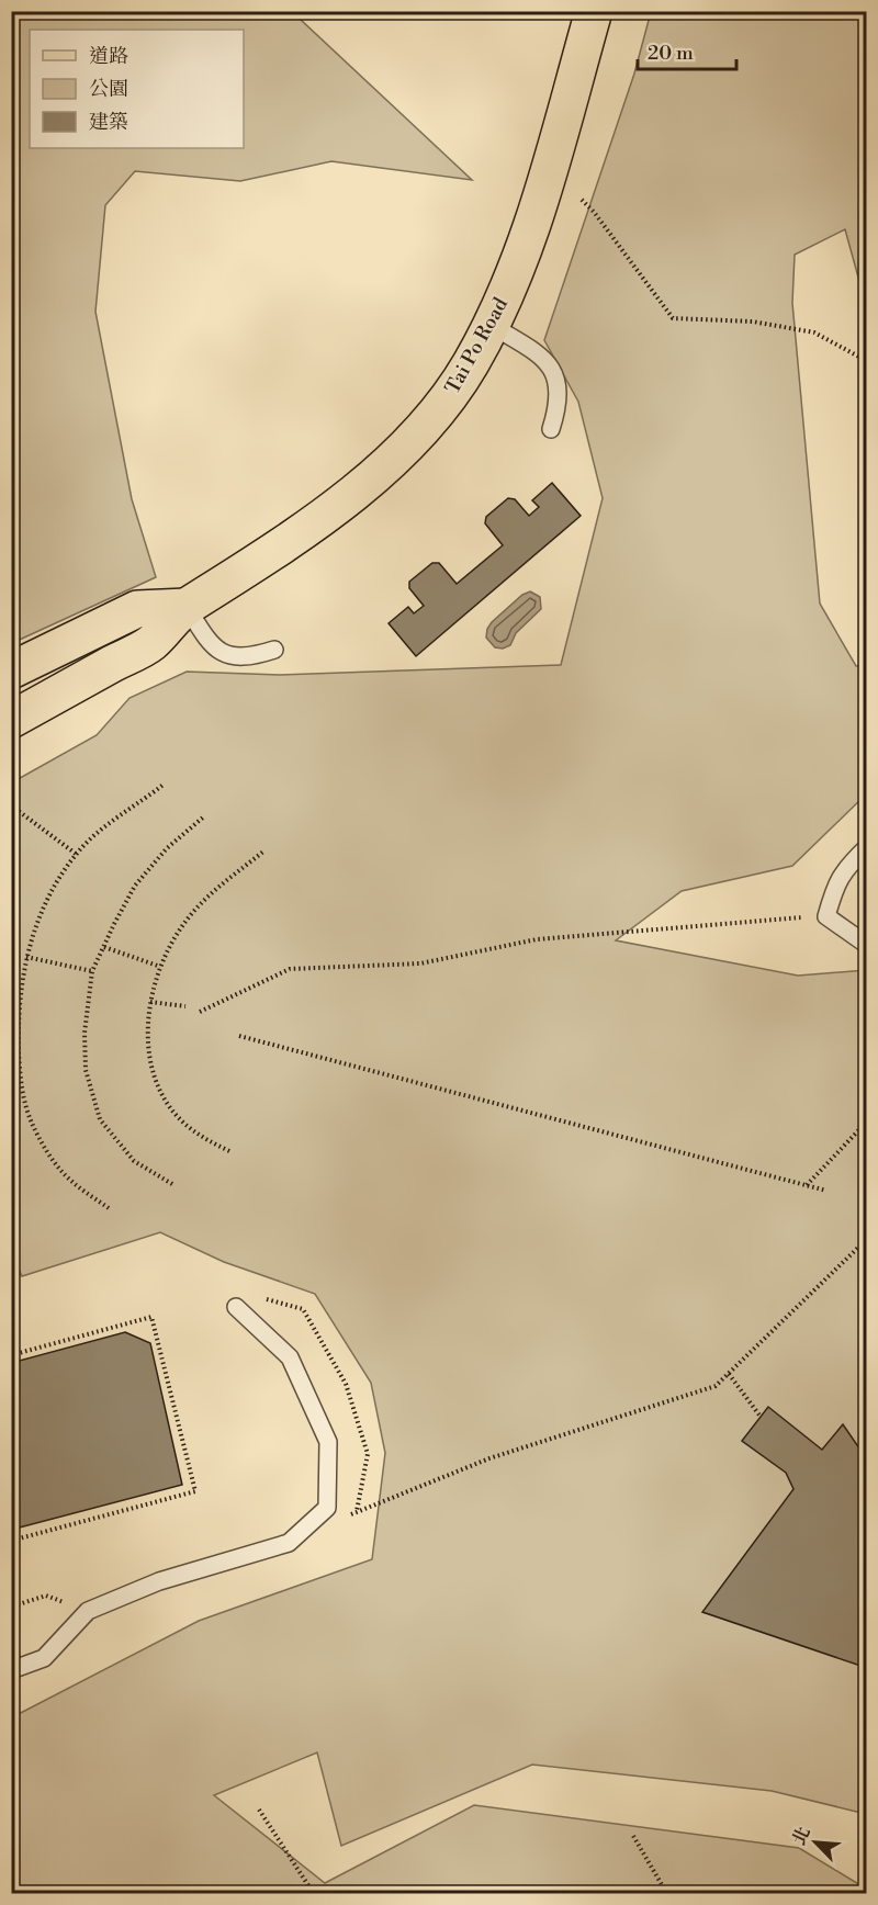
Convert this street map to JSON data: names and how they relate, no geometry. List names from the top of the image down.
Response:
{
  "streets": {
    "main road": ["Tai Po Road"]
  },
  "legend": ["道路", "公園", "建築"],
  "scale_bar": "20 m",
  "north": "top left"
}
